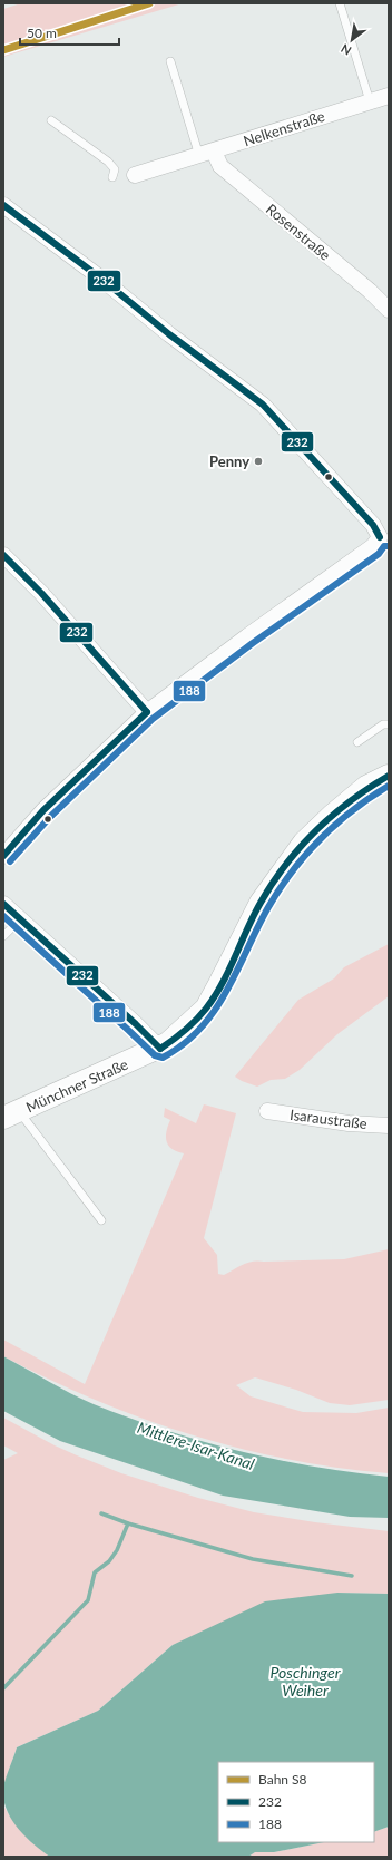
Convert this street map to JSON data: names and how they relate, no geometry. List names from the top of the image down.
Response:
{
  "streets": {
    "main road": ["Münchner Straße"],
    "street": ["Nelkenstraße", "Rosenstraße", "Isaraustraße"]
  },
  "crossings": [
    ["Nelkenstraße", "Rosenstraße"]
  ],
  "water": ["Mittlere-Isar-Kanal", "Poschinger Weiher"],
  "places": ["Penny"],
  "lines": ["rail line S8", "transit line 232", "transit line 188"],
  "legend": ["Bahn S8", "232", "188"],
  "scale_bar": "50 m",
  "north": "bottom left"
}
